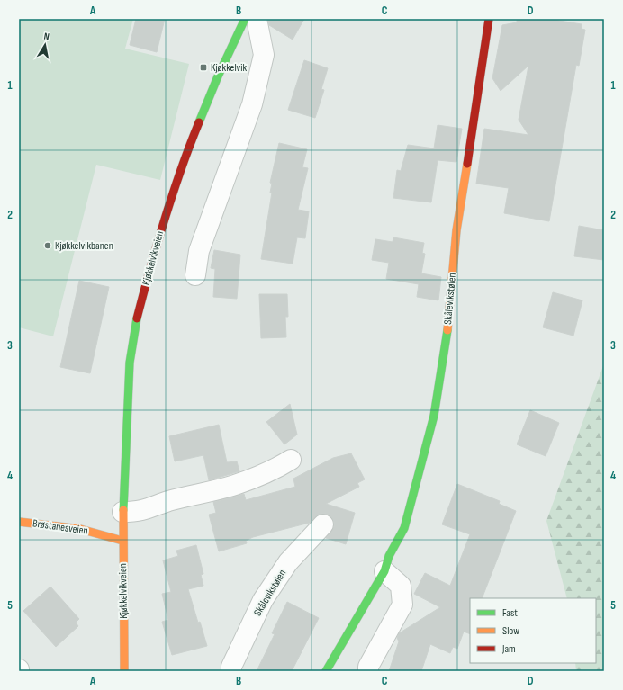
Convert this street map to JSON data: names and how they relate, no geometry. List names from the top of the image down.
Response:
{
  "streets": {
    "street": ["Kjøkkelvikveien", "Skålevikstølen", "Brøstanesveien"]
  },
  "crossings": [
    ["Kjøkkelvikveien", "Brøstanesveien"]
  ],
  "places": {
    "transit": ["Kjøkkelvik"],
    "other": ["Kjøkkelvikbanen"]
  },
  "legend": ["Fast", "Slow", "Jam"],
  "north": "top",
  "grid": {
    "columns": [
      "A",
      "B",
      "C",
      "D"
    ],
    "rows": [
      "1",
      "2",
      "3",
      "4",
      "5"
    ]
  }
}
